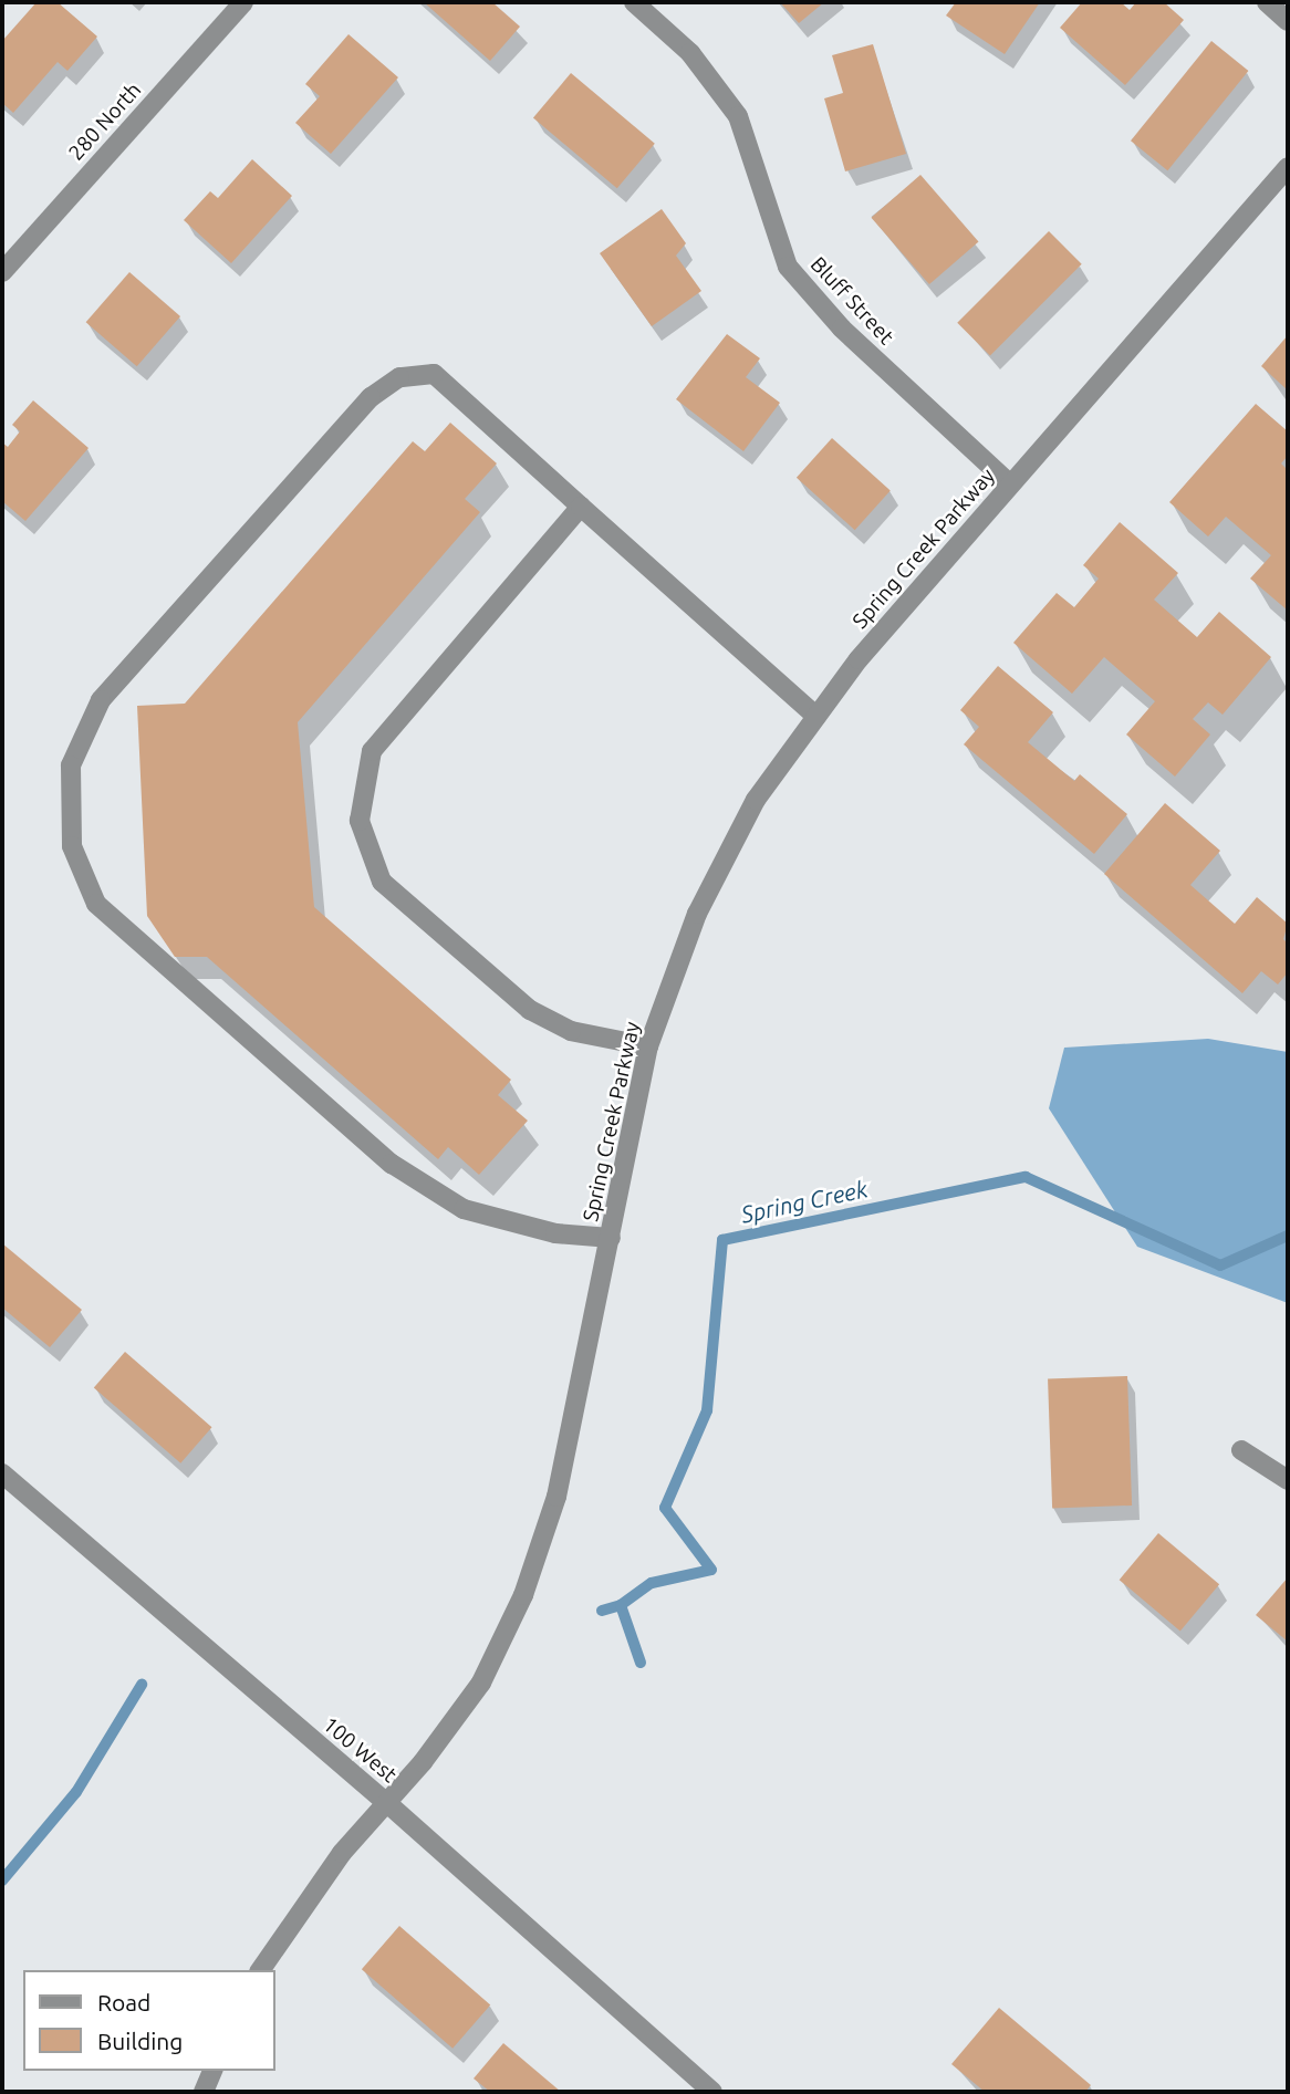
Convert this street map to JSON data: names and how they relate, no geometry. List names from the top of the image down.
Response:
{
  "streets": {
    "street": [
      "280 North",
      "Bluff Street",
      "Spring Creek Parkway",
      "100 West"
    ]
  },
  "crossings": [
    ["Bluff Street", "Spring Creek Parkway"],
    ["Spring Creek Parkway", "100 West"]
  ],
  "water": ["Spring Creek"],
  "legend": ["Road", "Building"]
}
